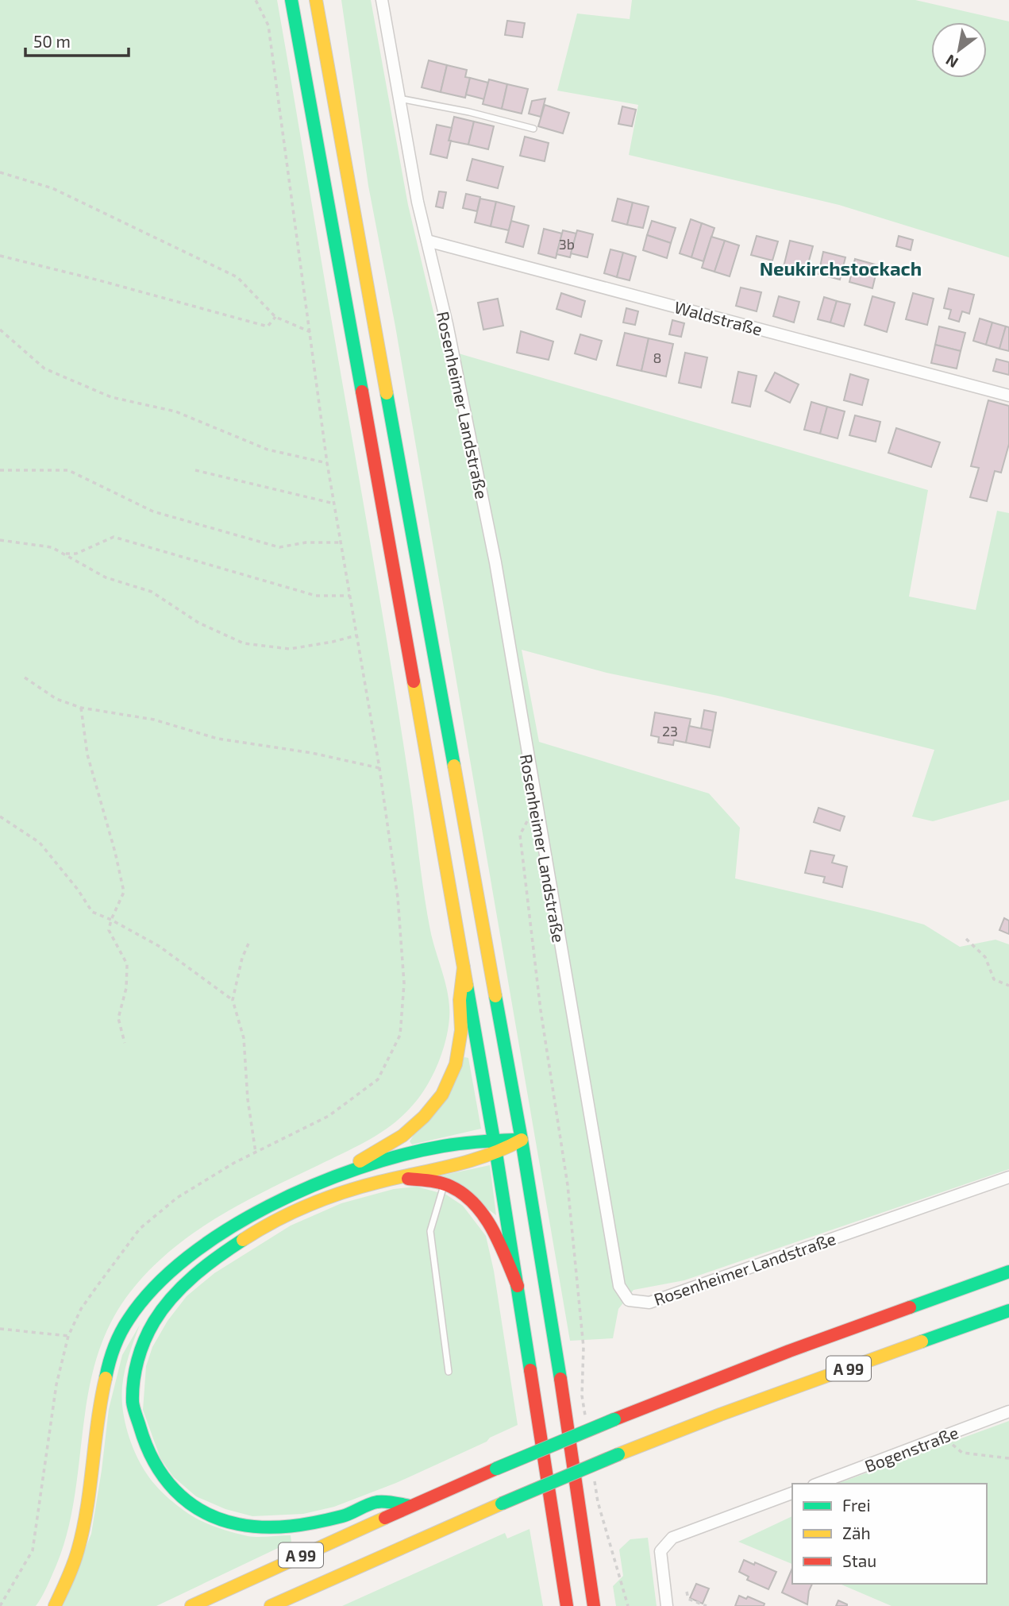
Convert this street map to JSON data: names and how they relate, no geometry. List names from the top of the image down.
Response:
{
  "streets": {
    "main road": ["A 99"],
    "street": ["Waldstraße", "Rosenheimer Landstraße", "Bogenstraße"]
  },
  "crossings": [
    ["Waldstraße", "Rosenheimer Landstraße"]
  ],
  "districts": ["Neukirchstockach"],
  "house_numbers": ["3b", "8", "23"],
  "legend": ["Frei", "Zäh", "Stau"],
  "scale_bar": "50 m",
  "north": "bottom left"
}
